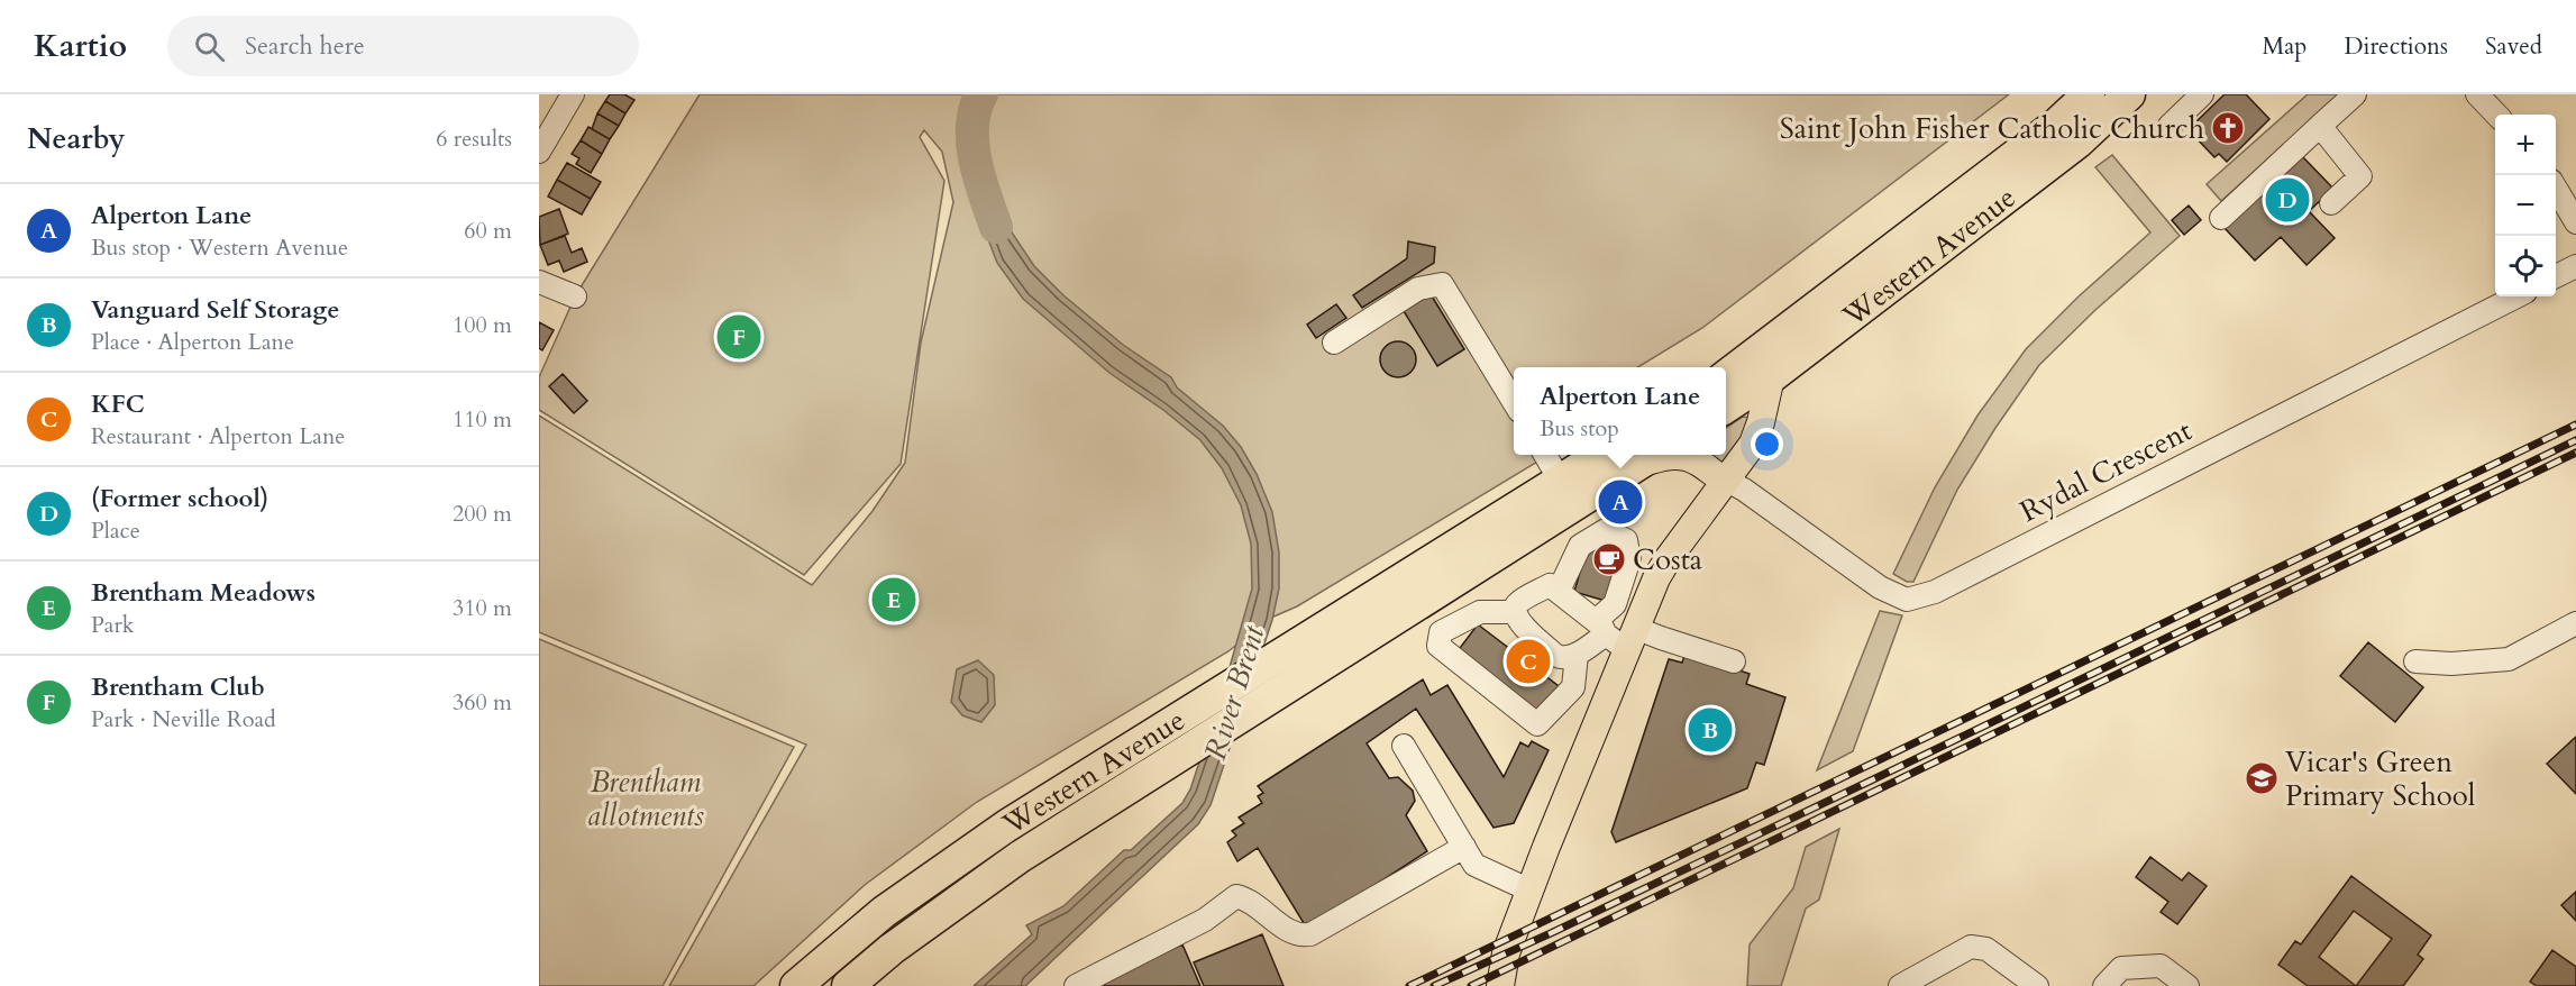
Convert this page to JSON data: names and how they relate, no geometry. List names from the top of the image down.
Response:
{
  "streets": {
    "highway": ["Western Avenue"],
    "street": ["Rydal Crescent"]
  },
  "water": ["River Brent"],
  "parks": ["Brentham allotments"],
  "places": {
    "church": ["Saint John Fisher Catholic Church"],
    "cafe": ["Costa"],
    "school or university": ["Vicar's Green Primary School"]
  },
  "page": {
    "header": "Kartio",
    "search": "Search here",
    "nav": ["Map", "Directions", "Saved"],
    "heading": ["Nearby", "6 results"],
    "map_buttons": ["+", "−"],
    "pins": [
      "D",
      "F",
      "A",
      "E",
      "C",
      "B"
    ],
    "list": [
      {
        "mark": "A",
        "name": "Alperton Lane",
        "note": "Bus stop · Western Avenue",
        "value": "60 m"
      },
      {
        "mark": "B",
        "name": "Vanguard Self Storage",
        "note": "Place · Alperton Lane",
        "value": "100 m"
      },
      {
        "mark": "C",
        "name": "KFC",
        "note": "Restaurant · Alperton Lane",
        "value": "110 m"
      },
      {
        "mark": "D",
        "name": "(Former school)",
        "note": "Place",
        "value": "200 m"
      },
      {
        "mark": "E",
        "name": "Brentham Meadows",
        "note": "Park",
        "value": "310 m"
      },
      {
        "mark": "F",
        "name": "Brentham Club",
        "note": "Park · Neville Road",
        "value": "360 m"
      }
    ],
    "popup": ["Alperton Lane", "Bus stop"]
  }
}
